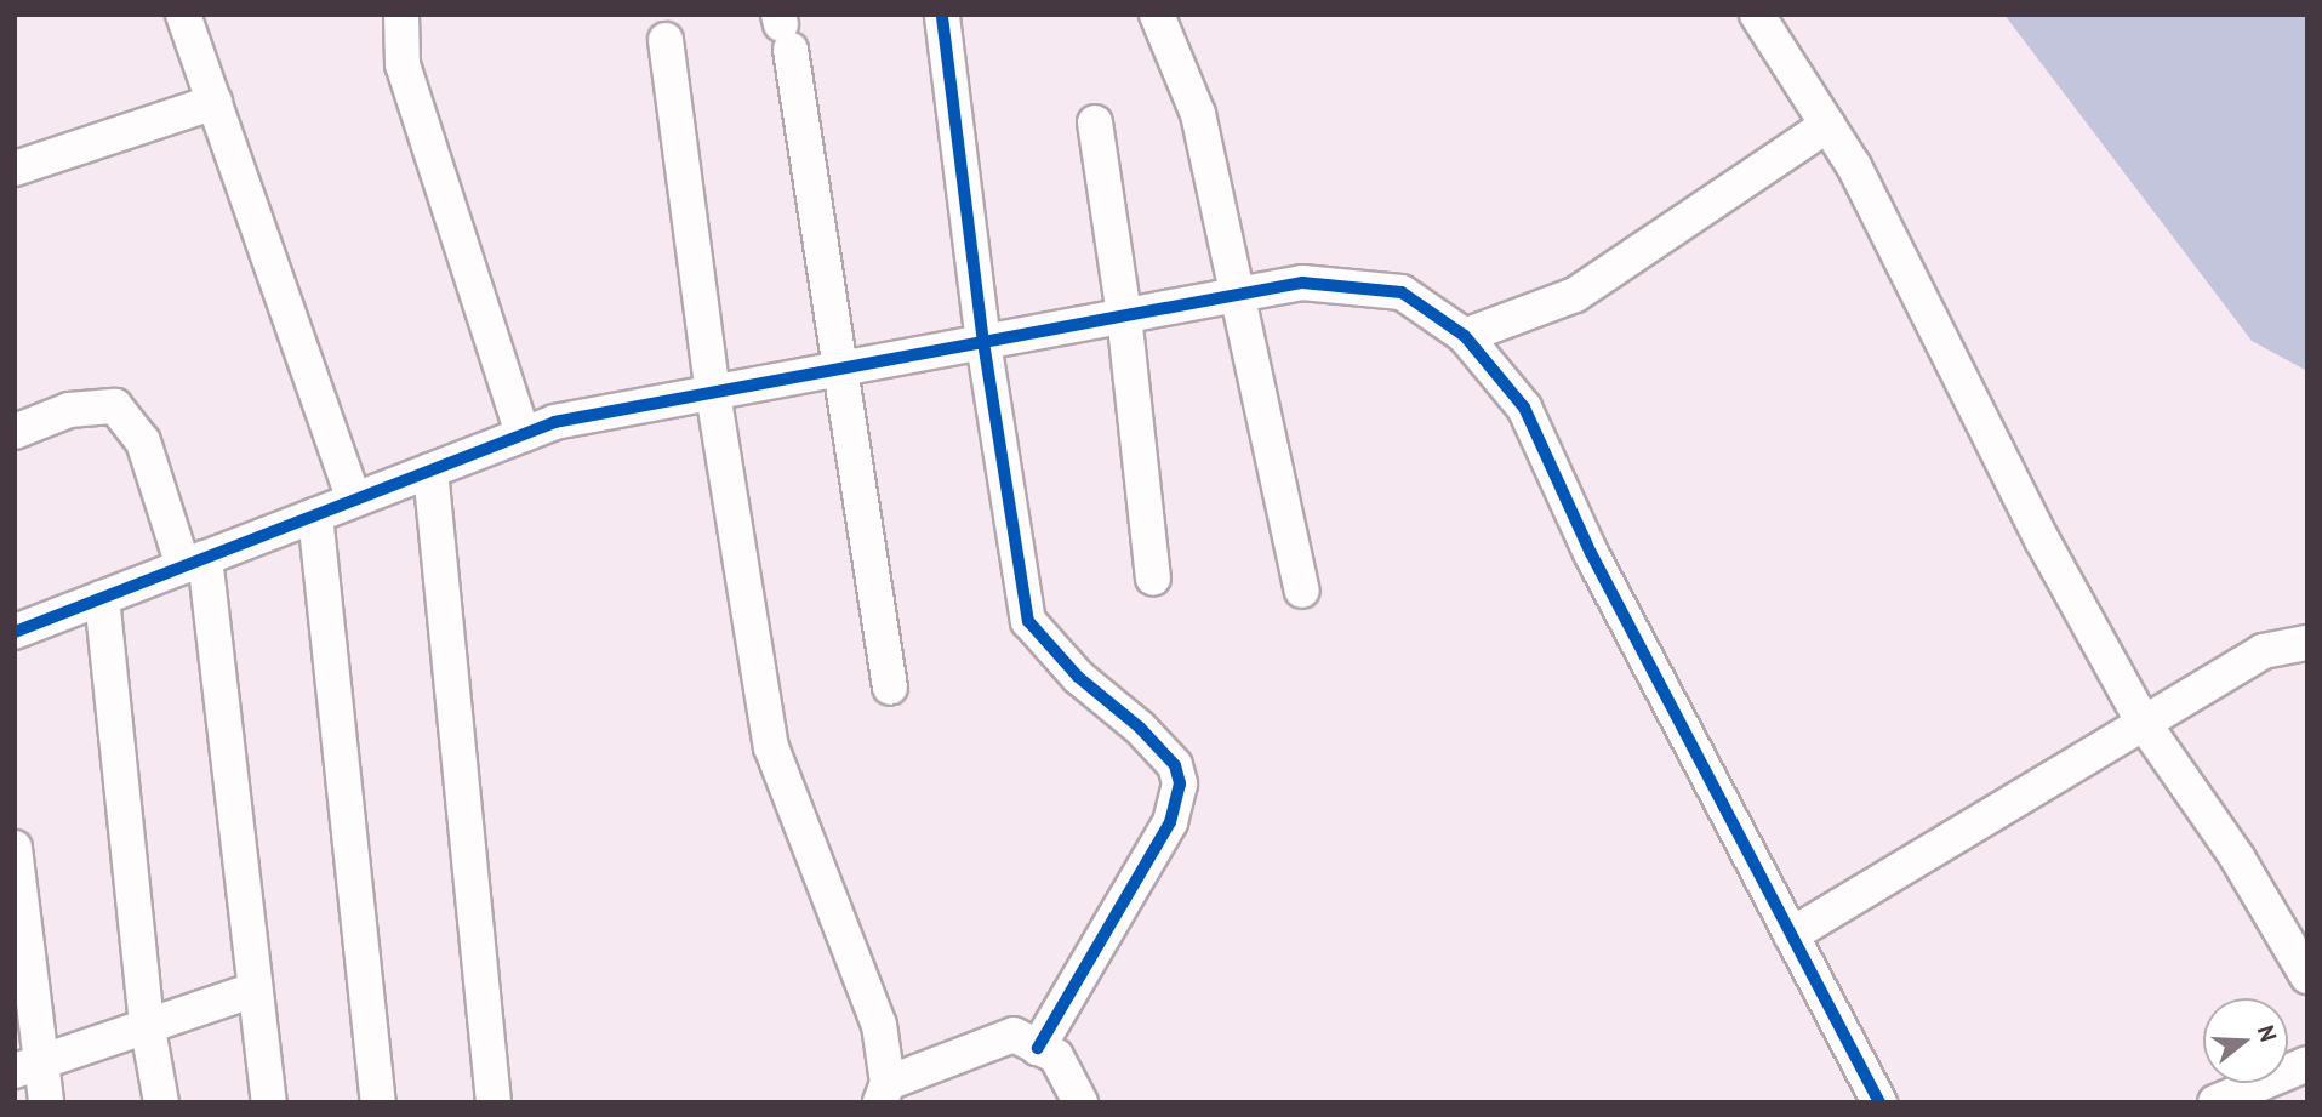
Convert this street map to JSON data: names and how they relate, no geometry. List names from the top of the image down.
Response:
{
  "north": "right"
}
